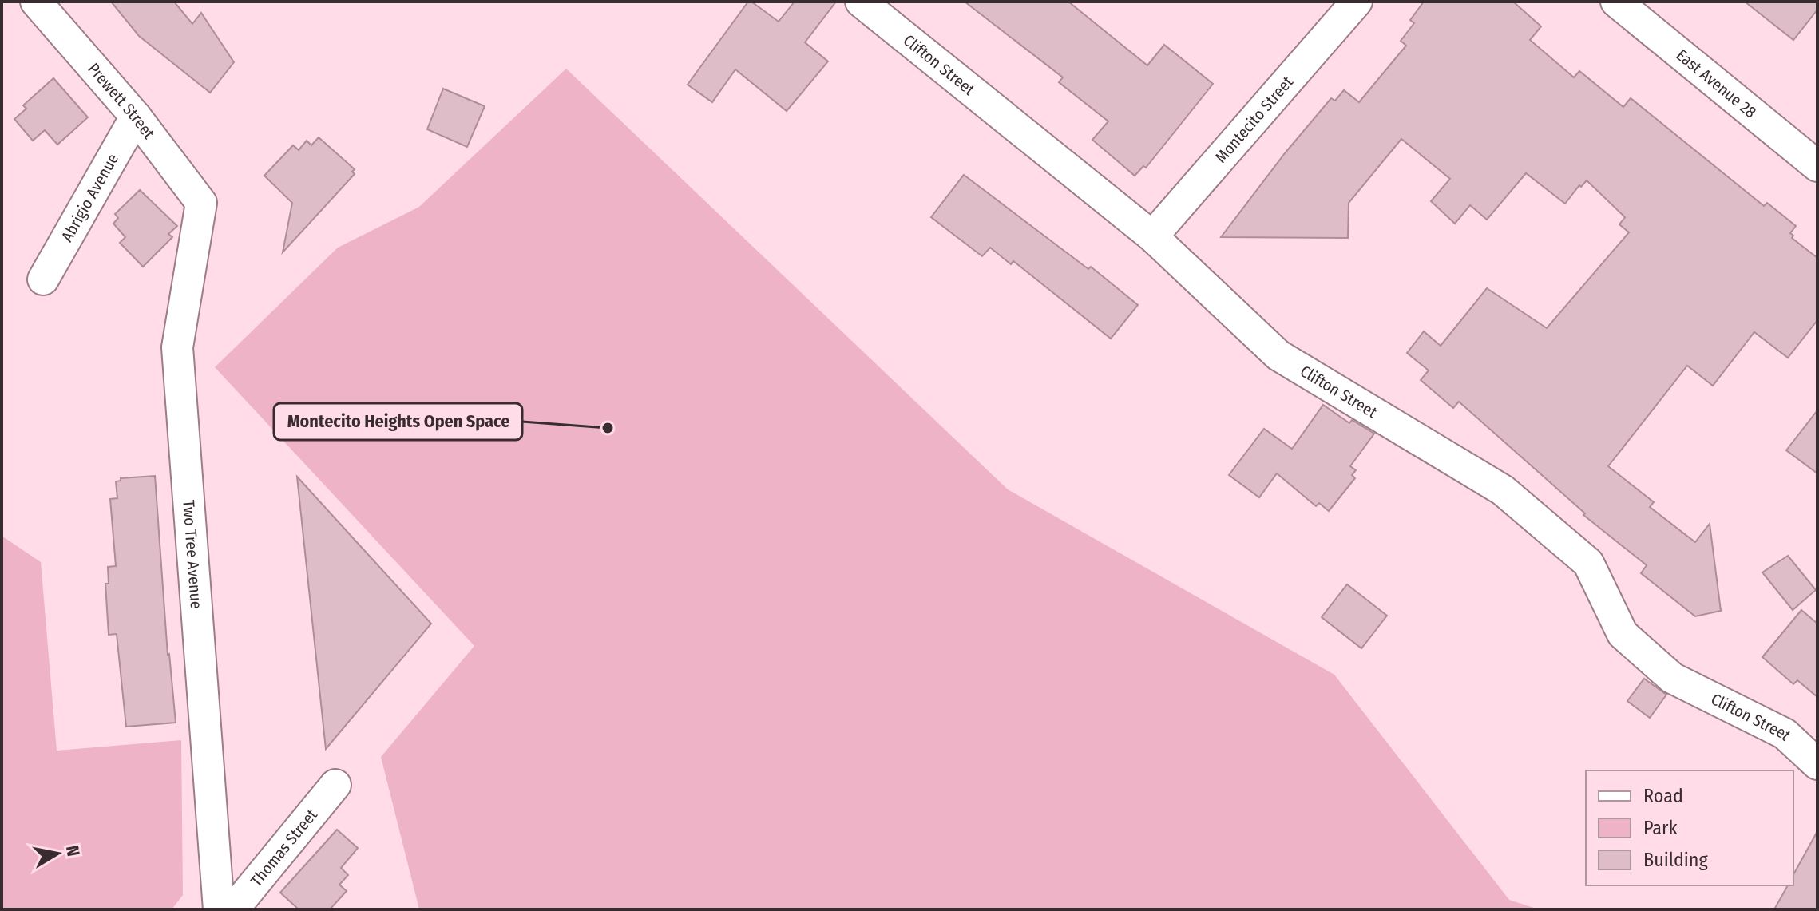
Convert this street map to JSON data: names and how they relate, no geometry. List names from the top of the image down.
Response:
{
  "streets": {
    "street": [
      "Clifton Street",
      "East Avenue 28",
      "Prewett Street",
      "Montecito Street",
      "Abrigio Avenue",
      "Two Tree Avenue",
      "Thomas Street"
    ]
  },
  "crossings": [
    ["Clifton Street", "Montecito Street"],
    ["Prewett Street", "Abrigio Avenue"],
    ["Prewett Street", "Two Tree Avenue"]
  ],
  "places": ["Montecito Heights Open Space"],
  "legend": ["Road", "Park", "Building"],
  "north": "right"
}
